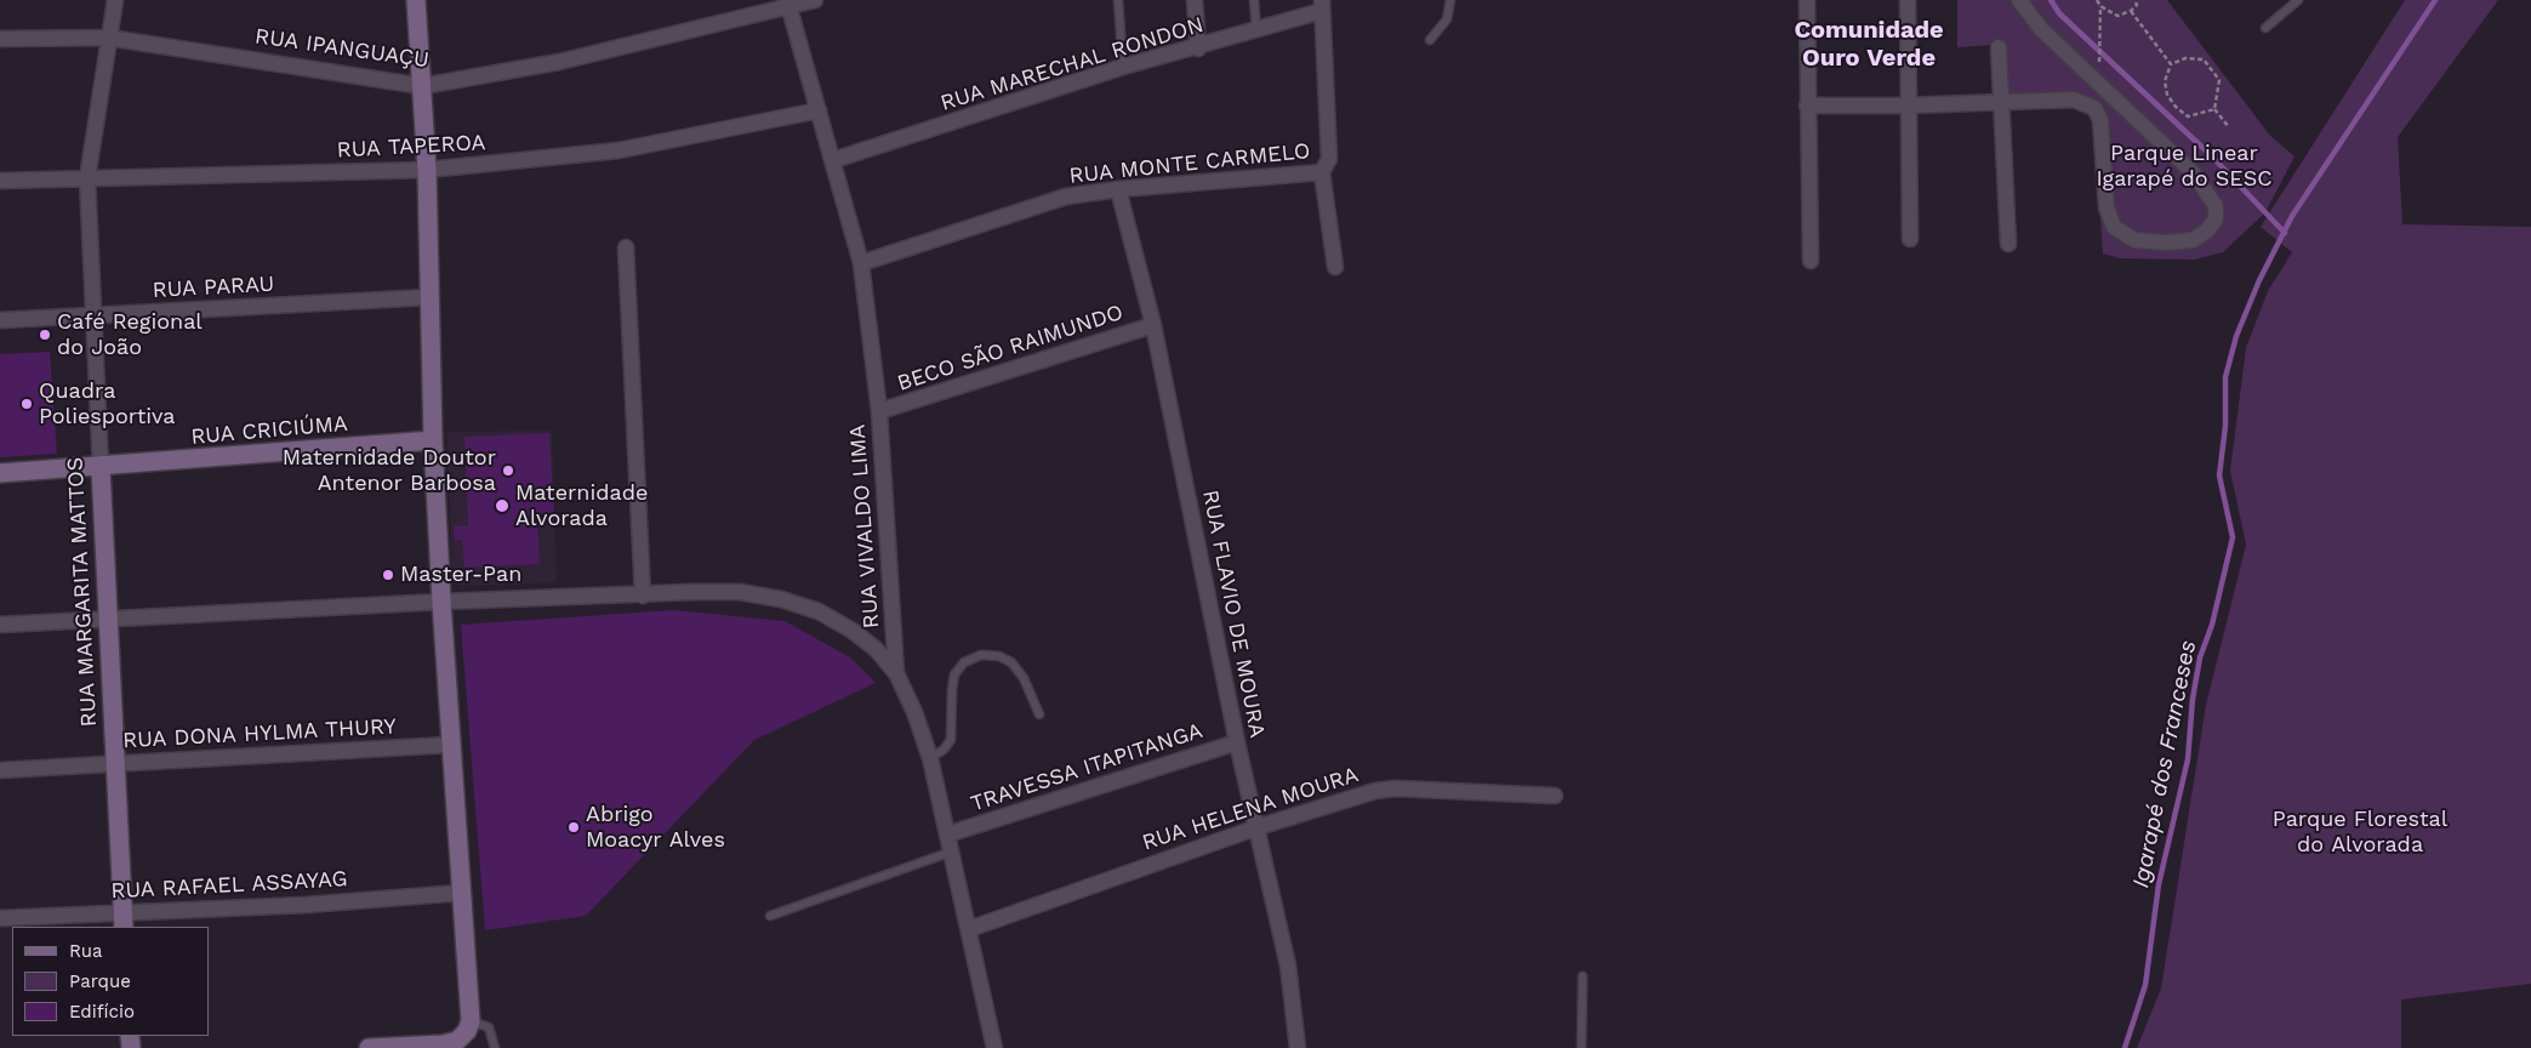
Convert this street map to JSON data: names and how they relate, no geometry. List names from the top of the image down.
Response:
{
  "streets": {
    "street": [
      "RUA IPANGUAÇU",
      "RUA MARECHAL RONDON",
      "RUA TAPEROA",
      "RUA MONTE CARMELO",
      "RUA PARAU",
      "BECO SÃO RAIMUNDO",
      "RUA CRICIÚMA",
      "RUA VIVALDO LIMA",
      "RUA MARGARITA MATTOS",
      "RUA FLAVIO DE MOURA",
      "RUA DONA HYLMA THURY",
      "TRAVESSA ITAPITANGA",
      "RUA HELENA MOURA",
      "RUA RAFAEL ASSAYAG"
    ]
  },
  "crossings": [
    ["RUA IPANGUAÇU", "RUA VIVALDO LIMA"],
    ["RUA IPANGUAÇU", "RUA MARGARITA MATTOS"],
    ["RUA MARECHAL RONDON", "RUA MONTE CARMELO"],
    ["RUA MARECHAL RONDON", "RUA VIVALDO LIMA"],
    ["RUA TAPEROA", "RUA VIVALDO LIMA"],
    ["RUA TAPEROA", "RUA MARGARITA MATTOS"],
    ["RUA MONTE CARMELO", "RUA VIVALDO LIMA"],
    ["RUA MONTE CARMELO", "RUA FLAVIO DE MOURA"],
    ["RUA PARAU", "RUA MARGARITA MATTOS"],
    ["BECO SÃO RAIMUNDO", "RUA VIVALDO LIMA"],
    ["BECO SÃO RAIMUNDO", "RUA FLAVIO DE MOURA"],
    ["RUA CRICIÚMA", "RUA MARGARITA MATTOS"],
    ["RUA VIVALDO LIMA", "TRAVESSA ITAPITANGA"],
    ["RUA VIVALDO LIMA", "RUA HELENA MOURA"],
    ["RUA MARGARITA MATTOS", "RUA DONA HYLMA THURY"],
    ["RUA MARGARITA MATTOS", "RUA RAFAEL ASSAYAG"],
    ["RUA FLAVIO DE MOURA", "TRAVESSA ITAPITANGA"],
    ["RUA FLAVIO DE MOURA", "RUA HELENA MOURA"]
  ],
  "districts": ["Comunidade Ouro Verde"],
  "water": ["Igarapé dos Franceses"],
  "parks": ["Parque Linear Igarapé do SESC", "Parque Florestal do Alvorada"],
  "places": [
    "Café Regional do João",
    "Quadra Poliesportiva",
    "Maternidade Doutor Antenor Barbosa",
    "Maternidade Alvorada",
    "Master-Pan",
    "Abrigo Moacyr Alves"
  ],
  "legend": ["Rua", "Parque", "Edifício"]
}
